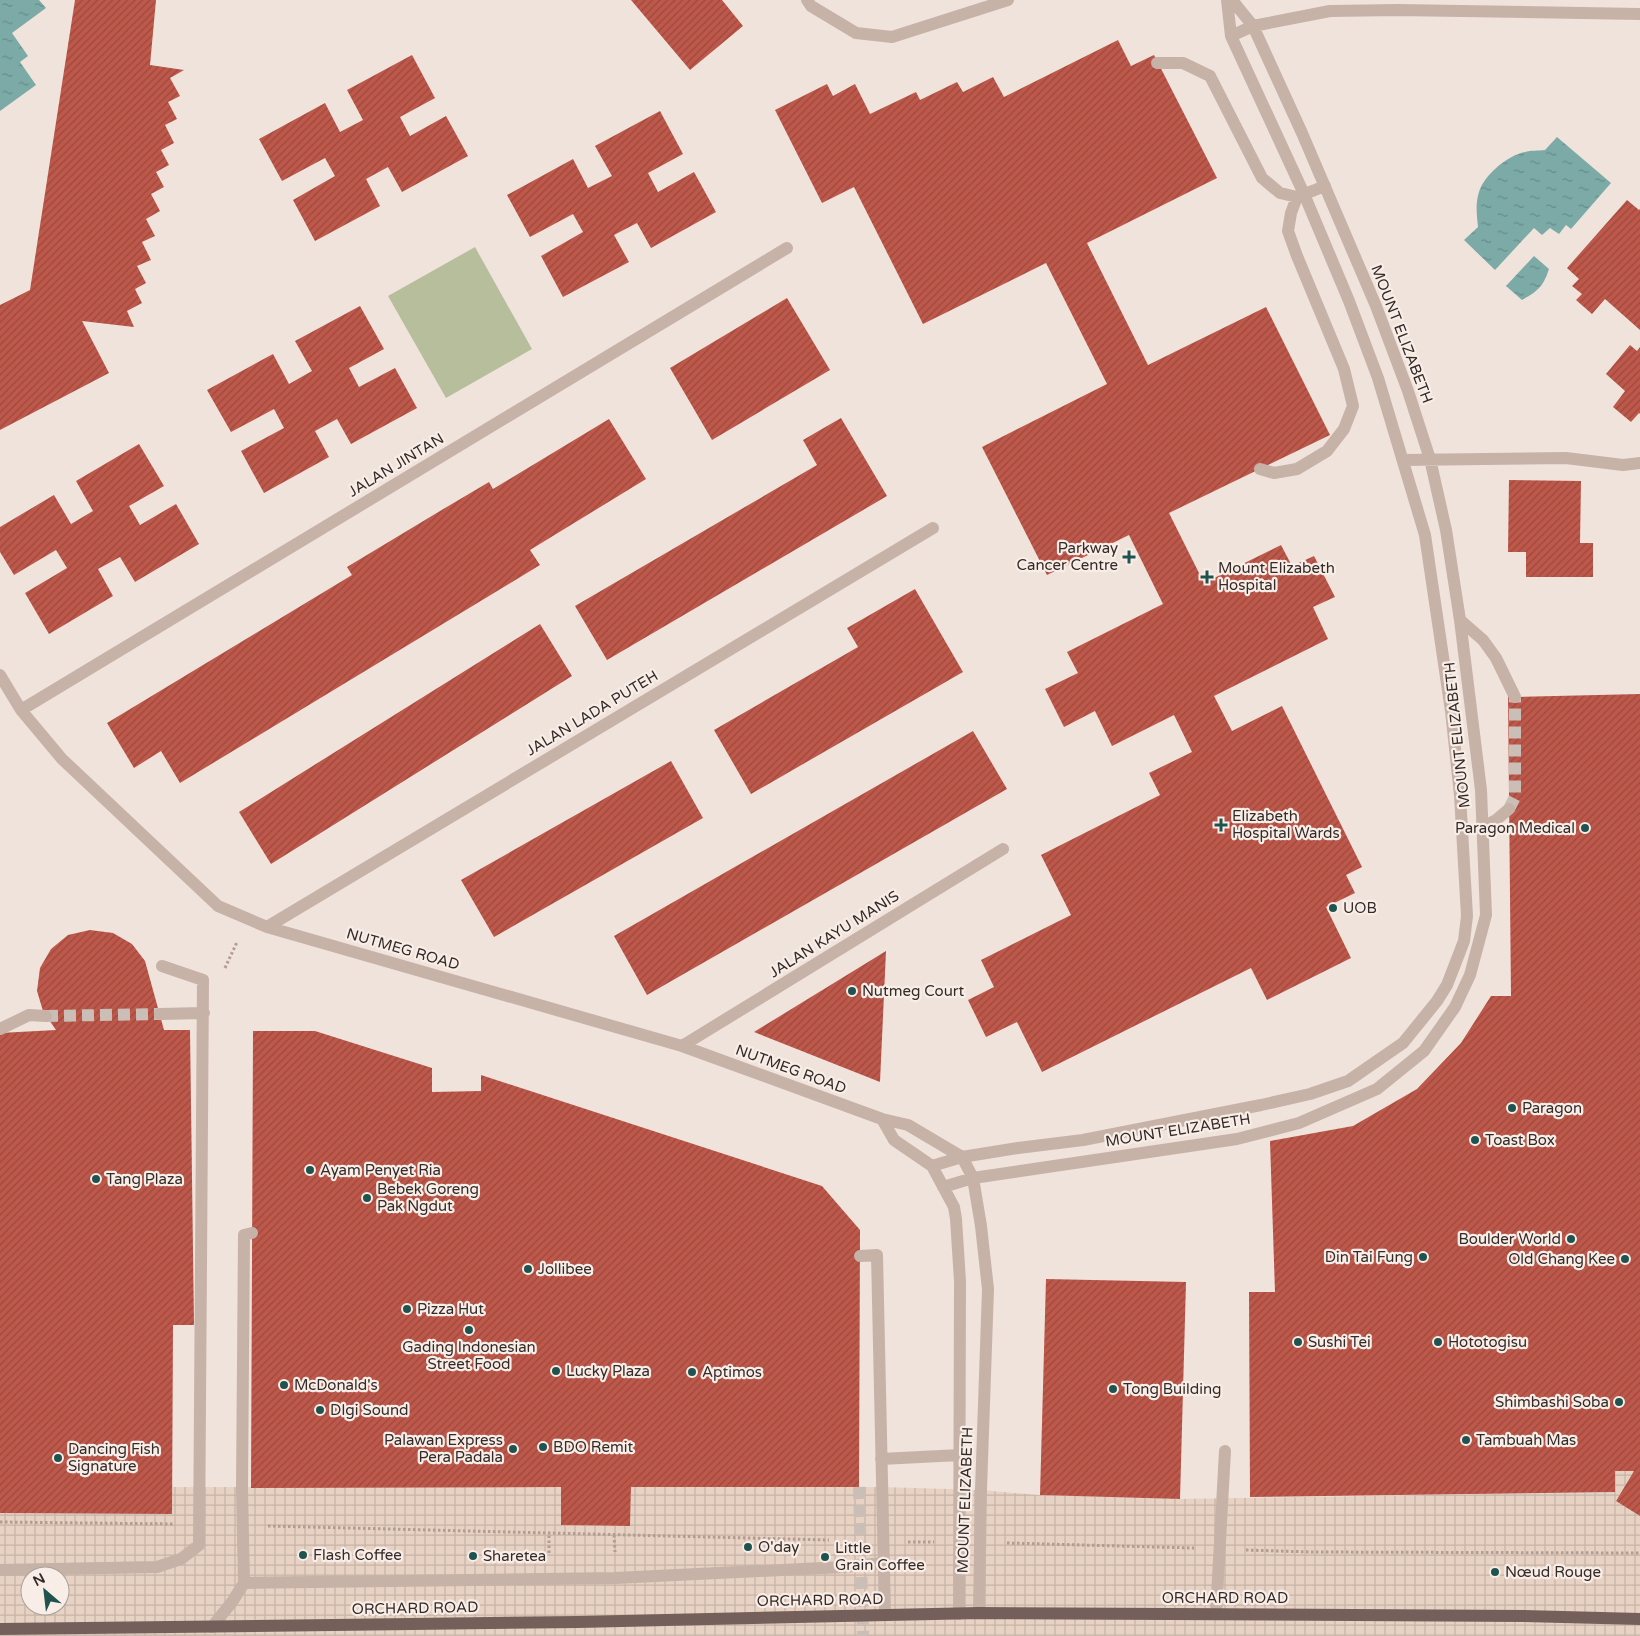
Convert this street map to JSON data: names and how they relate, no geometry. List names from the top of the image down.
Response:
{
  "streets": {
    "main road": ["ORCHARD ROAD"],
    "street": [
      "MOUNT ELIZABETH",
      "JALAN JINTAN",
      "JALAN LADA PUTEH",
      "JALAN KAYU MANIS",
      "NUTMEG ROAD"
    ]
  },
  "crossings": [
    ["MOUNT ELIZABETH", "NUTMEG ROAD"],
    ["MOUNT ELIZABETH", "ORCHARD ROAD"],
    ["JALAN JINTAN", "NUTMEG ROAD"],
    ["JALAN LADA PUTEH", "NUTMEG ROAD"],
    ["JALAN KAYU MANIS", "NUTMEG ROAD"]
  ],
  "places": {
    "health": ["Parkway Cancer Centre", "Mount Elizabeth Hospital", "Elizabeth Hospital Wards"],
    "other": [
      "Paragon Medical",
      "UOB",
      "Nutmeg Court",
      "Paragon",
      "Toast Box",
      "Ayam Penyet Ria",
      "Tang Plaza",
      "Bebek Goreng Pak Ngdut",
      "Boulder World",
      "Din Tai Fung",
      "Old Chang Kee",
      "Jollibee",
      "Pizza Hut",
      "Gading Indonesian Street Food",
      "Sushi Tei",
      "Hototogisu",
      "Lucky Plaza",
      "Aptimos",
      "McDonald's",
      "Tong Building",
      "Shimbashi Soba",
      "DIgi Sound",
      "Tambuah Mas",
      "BDO Remit",
      "Palawan Express Pera Padala",
      "Dancing Fish Signature",
      "O'day",
      "Flash Coffee",
      "Sharetea",
      "Little Grain Coffee",
      "Nœud Rouge"
    ]
  },
  "north": "top left"
}
